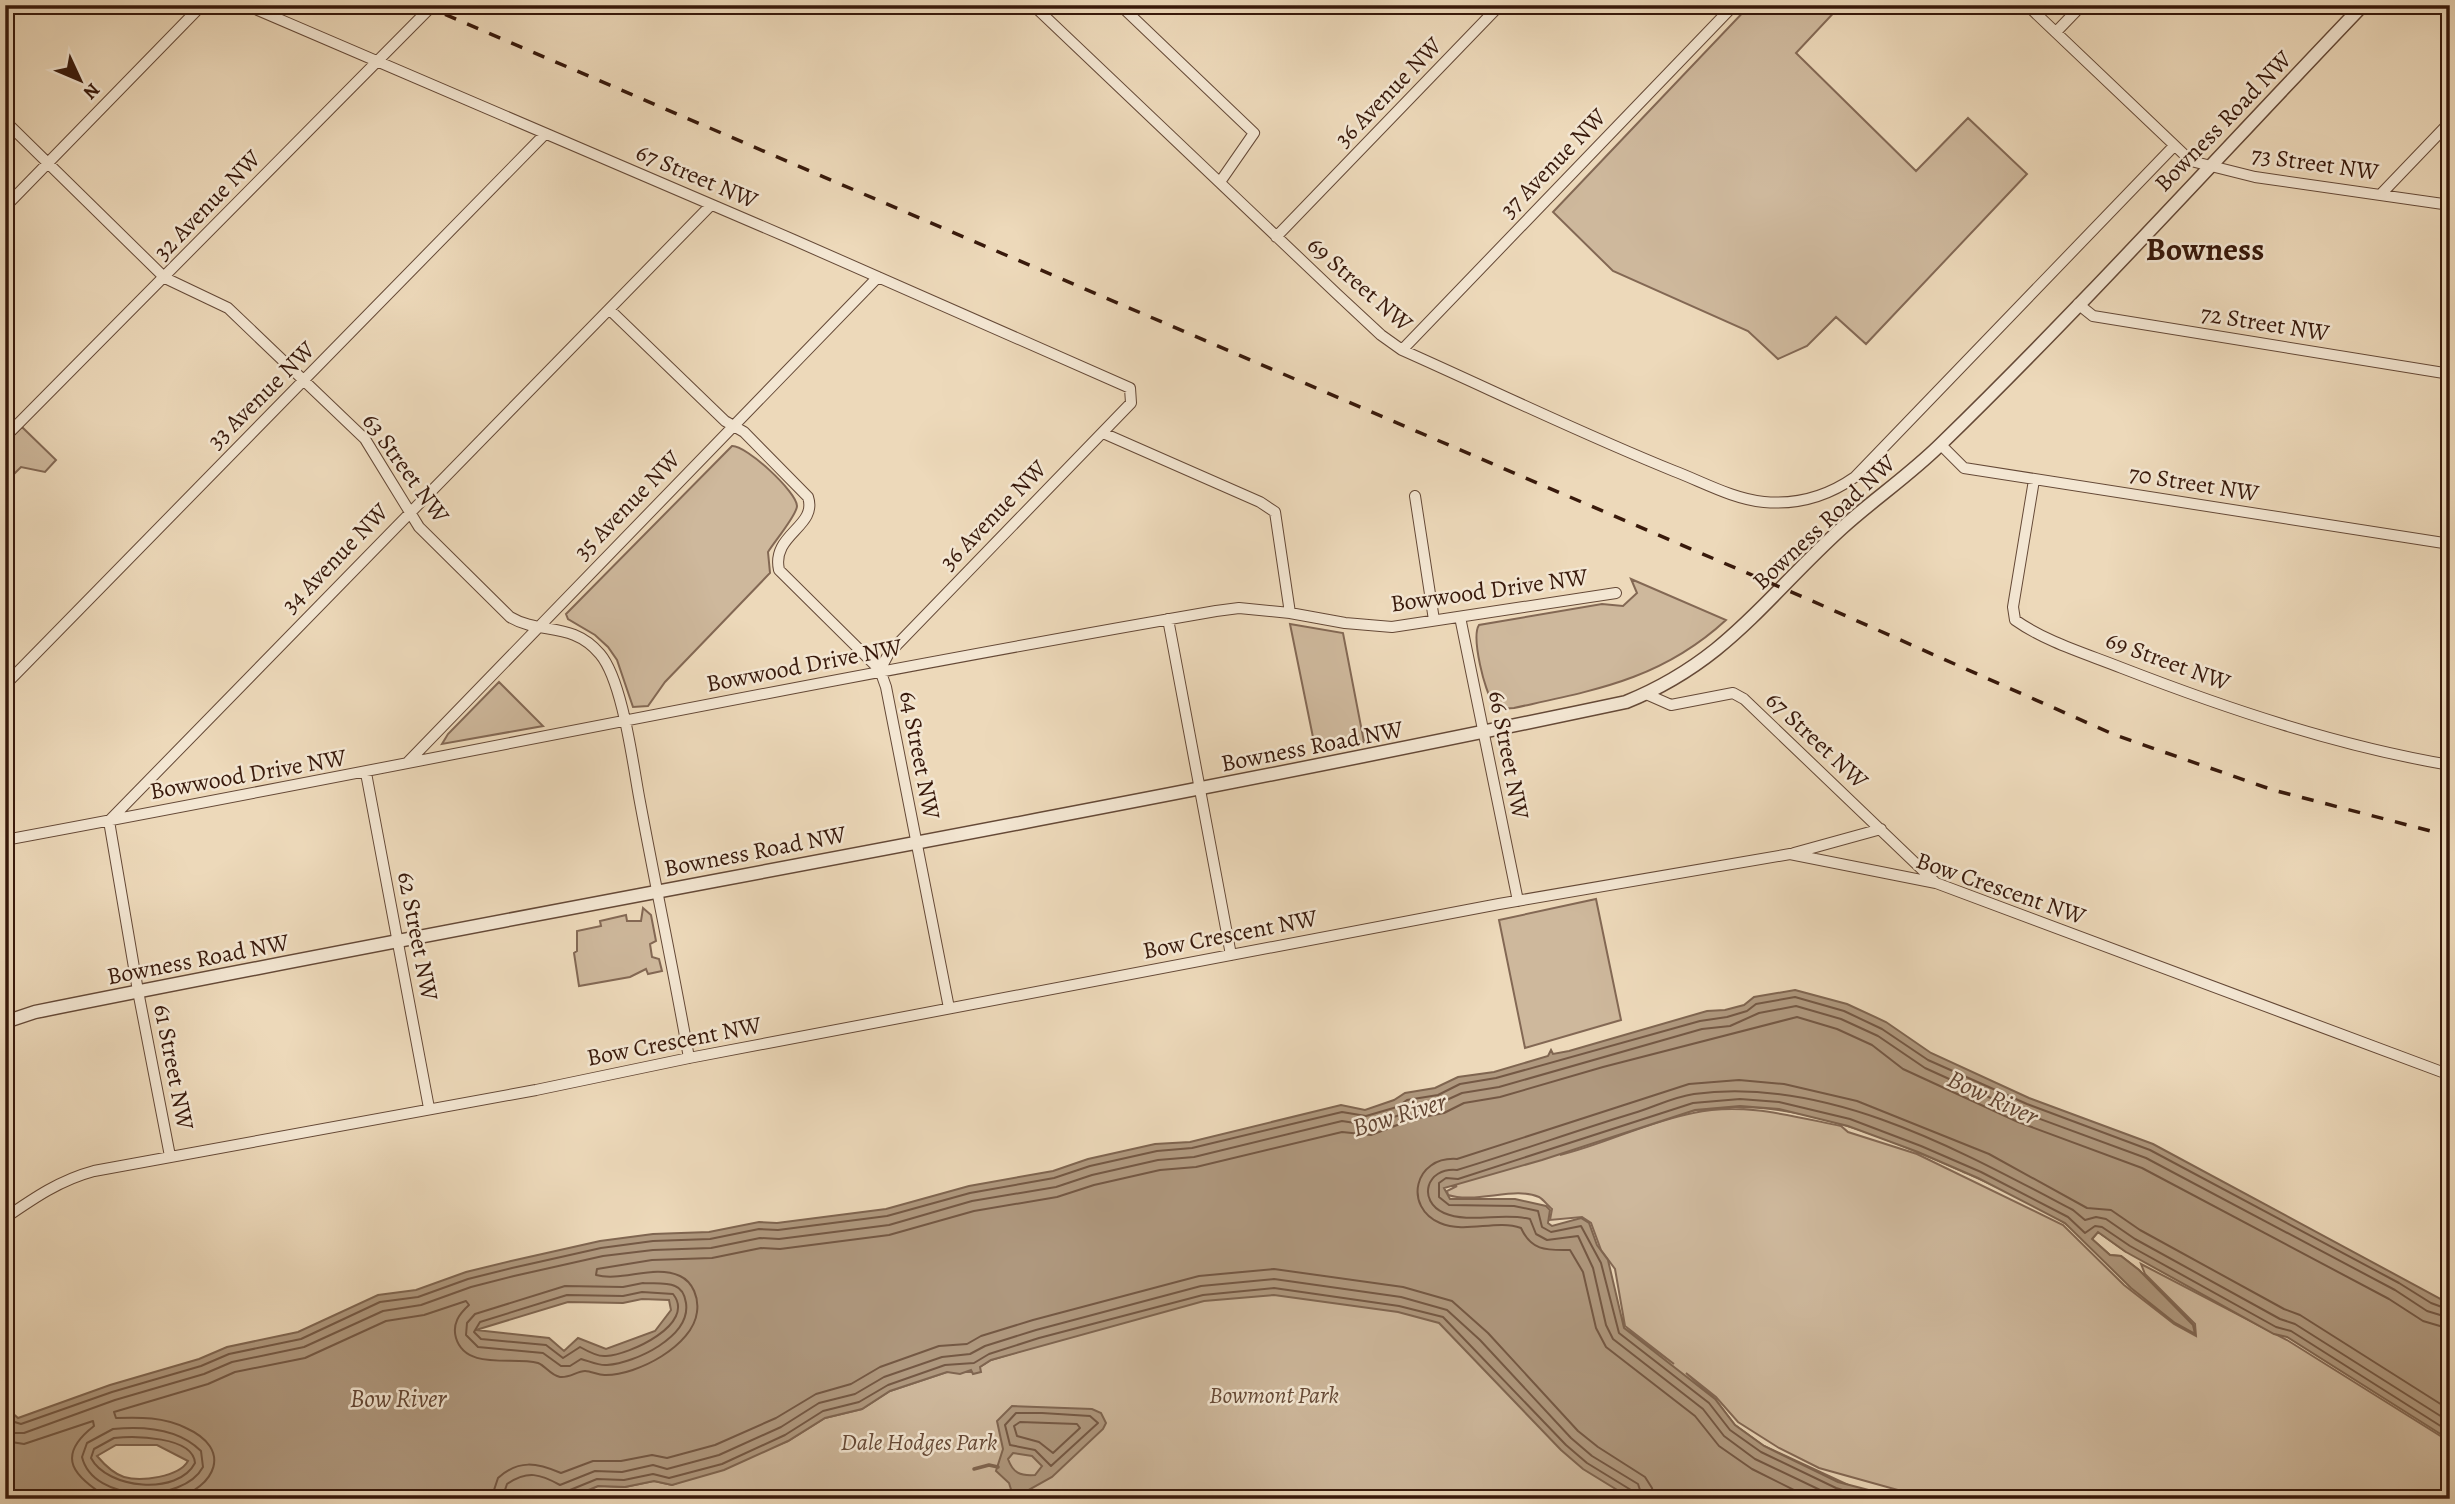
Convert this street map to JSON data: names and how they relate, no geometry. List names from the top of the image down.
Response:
{
  "streets": {
    "street": [
      "36 Avenue NW",
      "Bowness Road NW",
      "37 Avenue NW",
      "73 Street NW",
      "67 Street NW",
      "32 Avenue NW",
      "69 Street NW",
      "72 Street NW",
      "33 Avenue NW",
      "63 Street NW",
      "70 Street NW",
      "35 Avenue NW",
      "34 Avenue NW",
      "Bowwood Drive NW",
      "64 Street NW",
      "66 Street NW",
      "Bow Crescent NW",
      "62 Street NW",
      "61 Street NW"
    ]
  },
  "crossings": [
    ["36 Avenue NW", "67 Street NW"],
    ["36 Avenue NW", "69 Street NW"],
    ["36 Avenue NW", "Bowwood Drive NW"],
    ["36 Avenue NW", "64 Street NW"],
    ["Bowness Road NW", "73 Street NW"],
    ["Bowness Road NW", "67 Street NW"],
    ["Bowness Road NW", "69 Street NW"],
    ["Bowness Road NW", "72 Street NW"],
    ["Bowness Road NW", "63 Street NW"],
    ["Bowness Road NW", "70 Street NW"],
    ["Bowness Road NW", "64 Street NW"],
    ["Bowness Road NW", "66 Street NW"],
    ["Bowness Road NW", "62 Street NW"],
    ["Bowness Road NW", "61 Street NW"],
    ["37 Avenue NW", "69 Street NW"],
    ["67 Street NW", "32 Avenue NW"],
    ["67 Street NW", "33 Avenue NW"],
    ["67 Street NW", "35 Avenue NW"],
    ["67 Street NW", "34 Avenue NW"],
    ["67 Street NW", "Bow Crescent NW"],
    ["32 Avenue NW", "63 Street NW"],
    ["69 Street NW", "70 Street NW"],
    ["33 Avenue NW", "63 Street NW"],
    ["63 Street NW", "35 Avenue NW"],
    ["63 Street NW", "34 Avenue NW"],
    ["63 Street NW", "Bowwood Drive NW"],
    ["63 Street NW", "Bow Crescent NW"],
    ["35 Avenue NW", "Bowwood Drive NW"],
    ["35 Avenue NW", "64 Street NW"],
    ["34 Avenue NW", "Bowwood Drive NW"],
    ["34 Avenue NW", "64 Street NW"],
    ["34 Avenue NW", "61 Street NW"],
    ["Bowwood Drive NW", "64 Street NW"],
    ["Bowwood Drive NW", "66 Street NW"],
    ["Bowwood Drive NW", "62 Street NW"],
    ["Bowwood Drive NW", "61 Street NW"],
    ["64 Street NW", "Bow Crescent NW"],
    ["66 Street NW", "Bow Crescent NW"],
    ["Bow Crescent NW", "62 Street NW"],
    ["Bow Crescent NW", "61 Street NW"]
  ],
  "districts": ["Bowness"],
  "water": ["Bow River"],
  "parks": ["Bowmont Park", "Dale Hodges Park"],
  "north": "bottom right"
}
